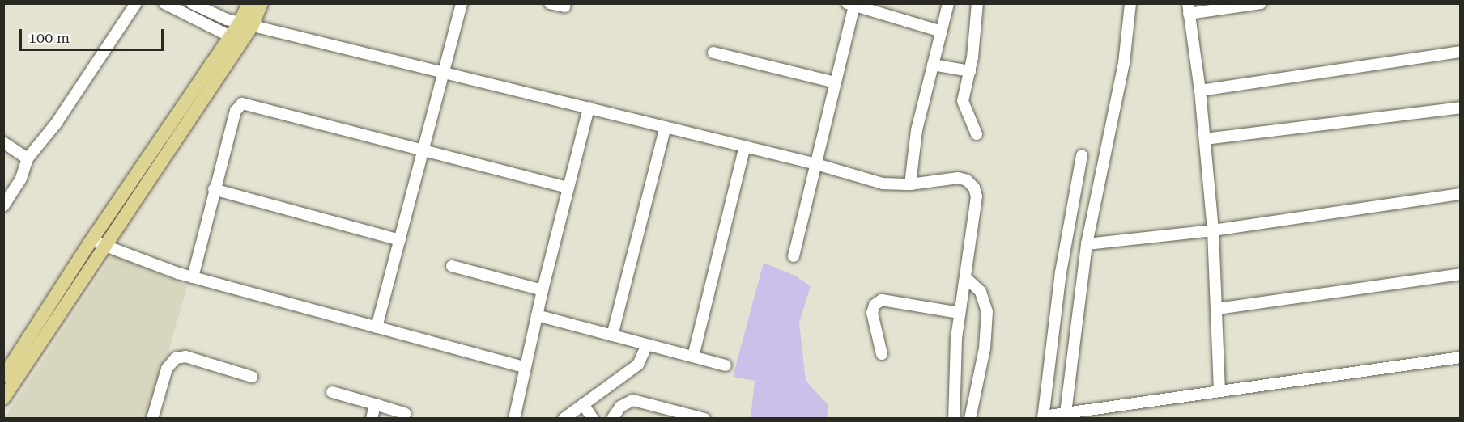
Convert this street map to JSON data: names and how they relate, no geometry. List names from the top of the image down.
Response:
{
  "scale_bar": "100 m"
}
